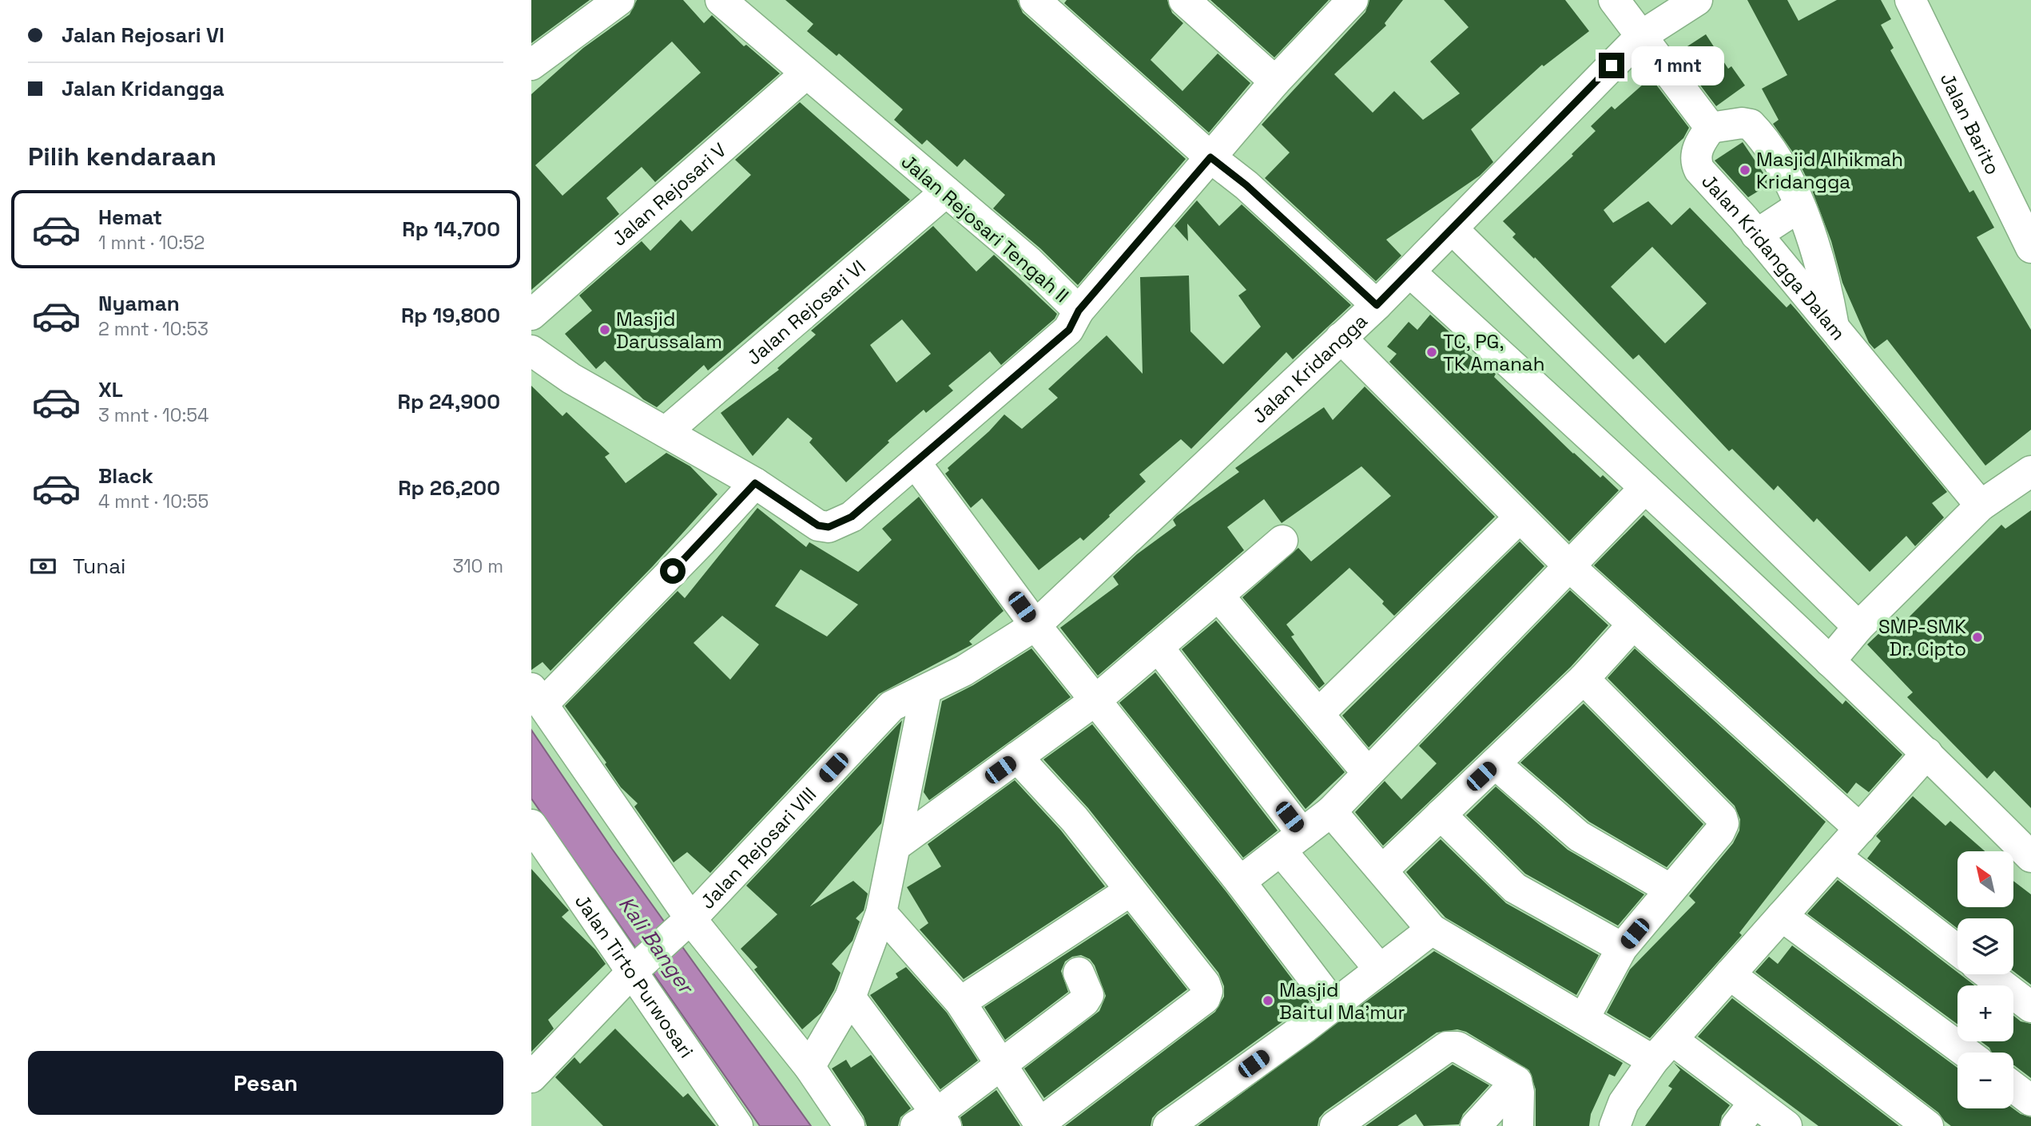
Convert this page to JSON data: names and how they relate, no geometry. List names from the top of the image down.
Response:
{
  "streets": {
    "street": [
      "Jalan Barito",
      "Jalan Rejosari V",
      "Jalan Rejosari Tengah II",
      "Jalan Kridangga Dalam",
      "Jalan Rejosari VI",
      "Jalan Kridangga",
      "Jalan Rejosari VIII",
      "Jalan Tirto Purwosari"
    ]
  },
  "crossings": [
    ["Jalan Rejosari V", "Jalan Rejosari Tengah II"],
    ["Jalan Rejosari Tengah II", "Jalan Rejosari VI"],
    ["Jalan Kridangga", "Jalan Rejosari VIII"],
    ["Jalan Rejosari VIII", "Jalan Tirto Purwosari"]
  ],
  "water": ["Kali Banger"],
  "places": [
    "Masjid Alhikmah Kridangga",
    "Masjid Darussalam",
    "TC, PG, TK Amanah",
    "SMP-SMK Dr. Cipto",
    "Masjid Baitul Ma'mur"
  ],
  "north": "top left",
  "page": {
    "banner": ["Jalan Rejosari VI", "Jalan Kridangga"],
    "bubble": "1 mnt",
    "heading": "Pilih kendaraan",
    "list": [
      {
        "name": "Hemat",
        "note": "1 mnt · 10:52",
        "value": "Rp 14,700"
      },
      {
        "name": "Nyaman",
        "note": "2 mnt · 10:53",
        "value": "Rp 19,800"
      },
      {
        "name": "XL",
        "note": "3 mnt · 10:54",
        "value": "Rp 24,900"
      },
      {
        "name": "Black",
        "note": "4 mnt · 10:55",
        "value": "Rp 26,200"
      }
    ],
    "pay": ["Tunai", "310 m"],
    "map_buttons": ["+", "−"],
    "buttons": "Pesan"
  }
}
